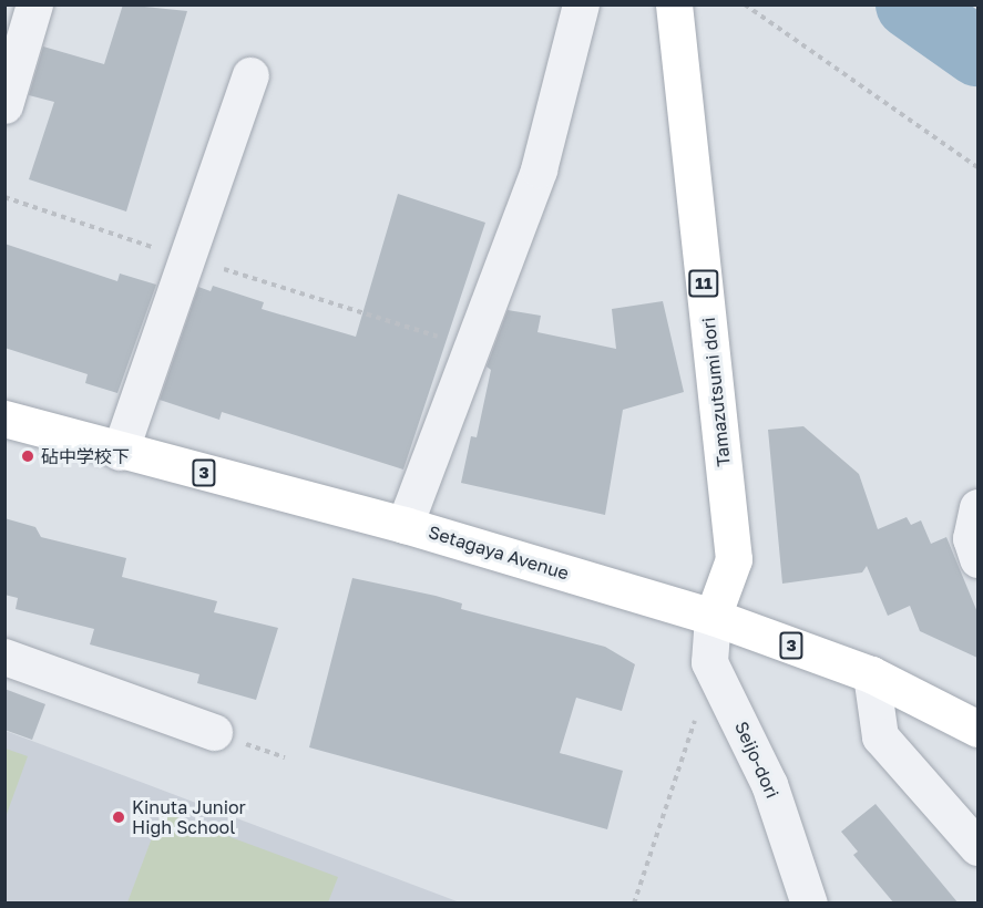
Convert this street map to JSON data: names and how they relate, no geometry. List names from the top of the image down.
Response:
{
  "streets": {
    "main road": [
      "11",
      "Tamazutsumi dori",
      "3",
      "Setagaya Avenue"
    ],
    "street": ["Seijo-dori"]
  },
  "crossings": [
    ["Tamazutsumi dori", "Setagaya Avenue"],
    ["Tamazutsumi dori", "Seijo-dori"],
    ["Setagaya Avenue", "Seijo-dori"]
  ],
  "places": ["砧中学校下", "Kinuta Junior High School"]
}
